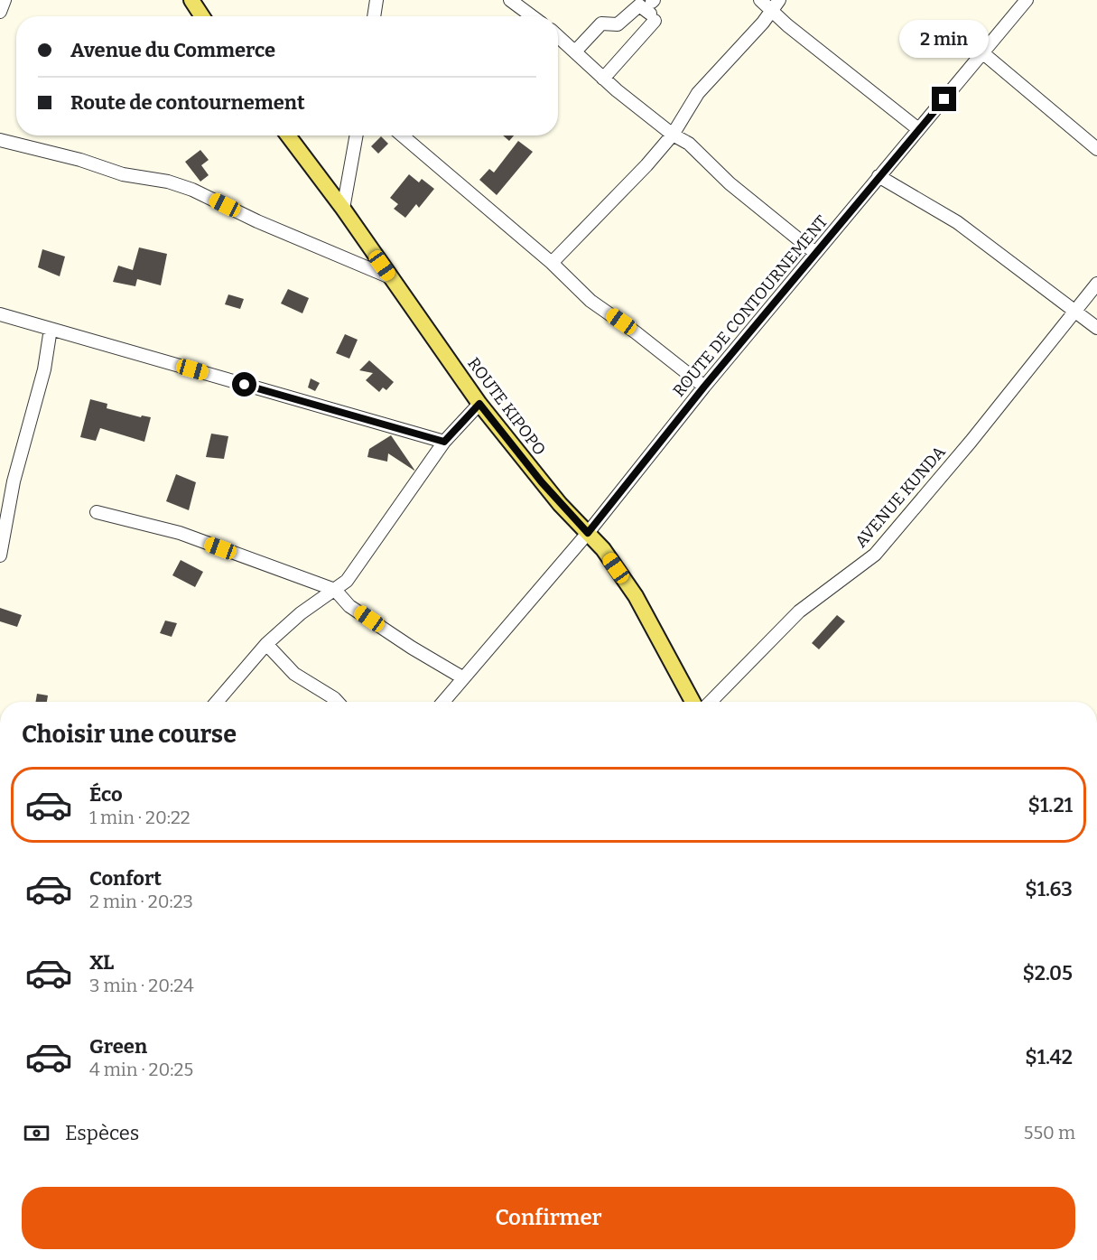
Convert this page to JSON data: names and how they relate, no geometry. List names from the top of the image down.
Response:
{
  "streets": {
    "main road": ["ROUTE KIPOPO"],
    "street": ["ROUTE DE CONTOURNEMENT", "AVENUE KUNDA"]
  },
  "crossings": [
    ["ROUTE DE CONTOURNEMENT", "ROUTE KIPOPO"]
  ],
  "page": {
    "banner": ["Avenue du Commerce", "Route de contournement"],
    "bubble": "2 min",
    "heading": "Choisir une course",
    "list": [
      {
        "name": "Éco",
        "note": "1 min · 20:22",
        "value": "$1.21"
      },
      {
        "name": "Confort",
        "note": "2 min · 20:23",
        "value": "$1.63"
      },
      {
        "name": "XL",
        "note": "3 min · 20:24",
        "value": "$2.05"
      },
      {
        "name": "Green",
        "note": "4 min · 20:25",
        "value": "$1.42"
      }
    ],
    "pay": ["Espèces", "550 m"],
    "buttons": "Confirmer"
  }
}
